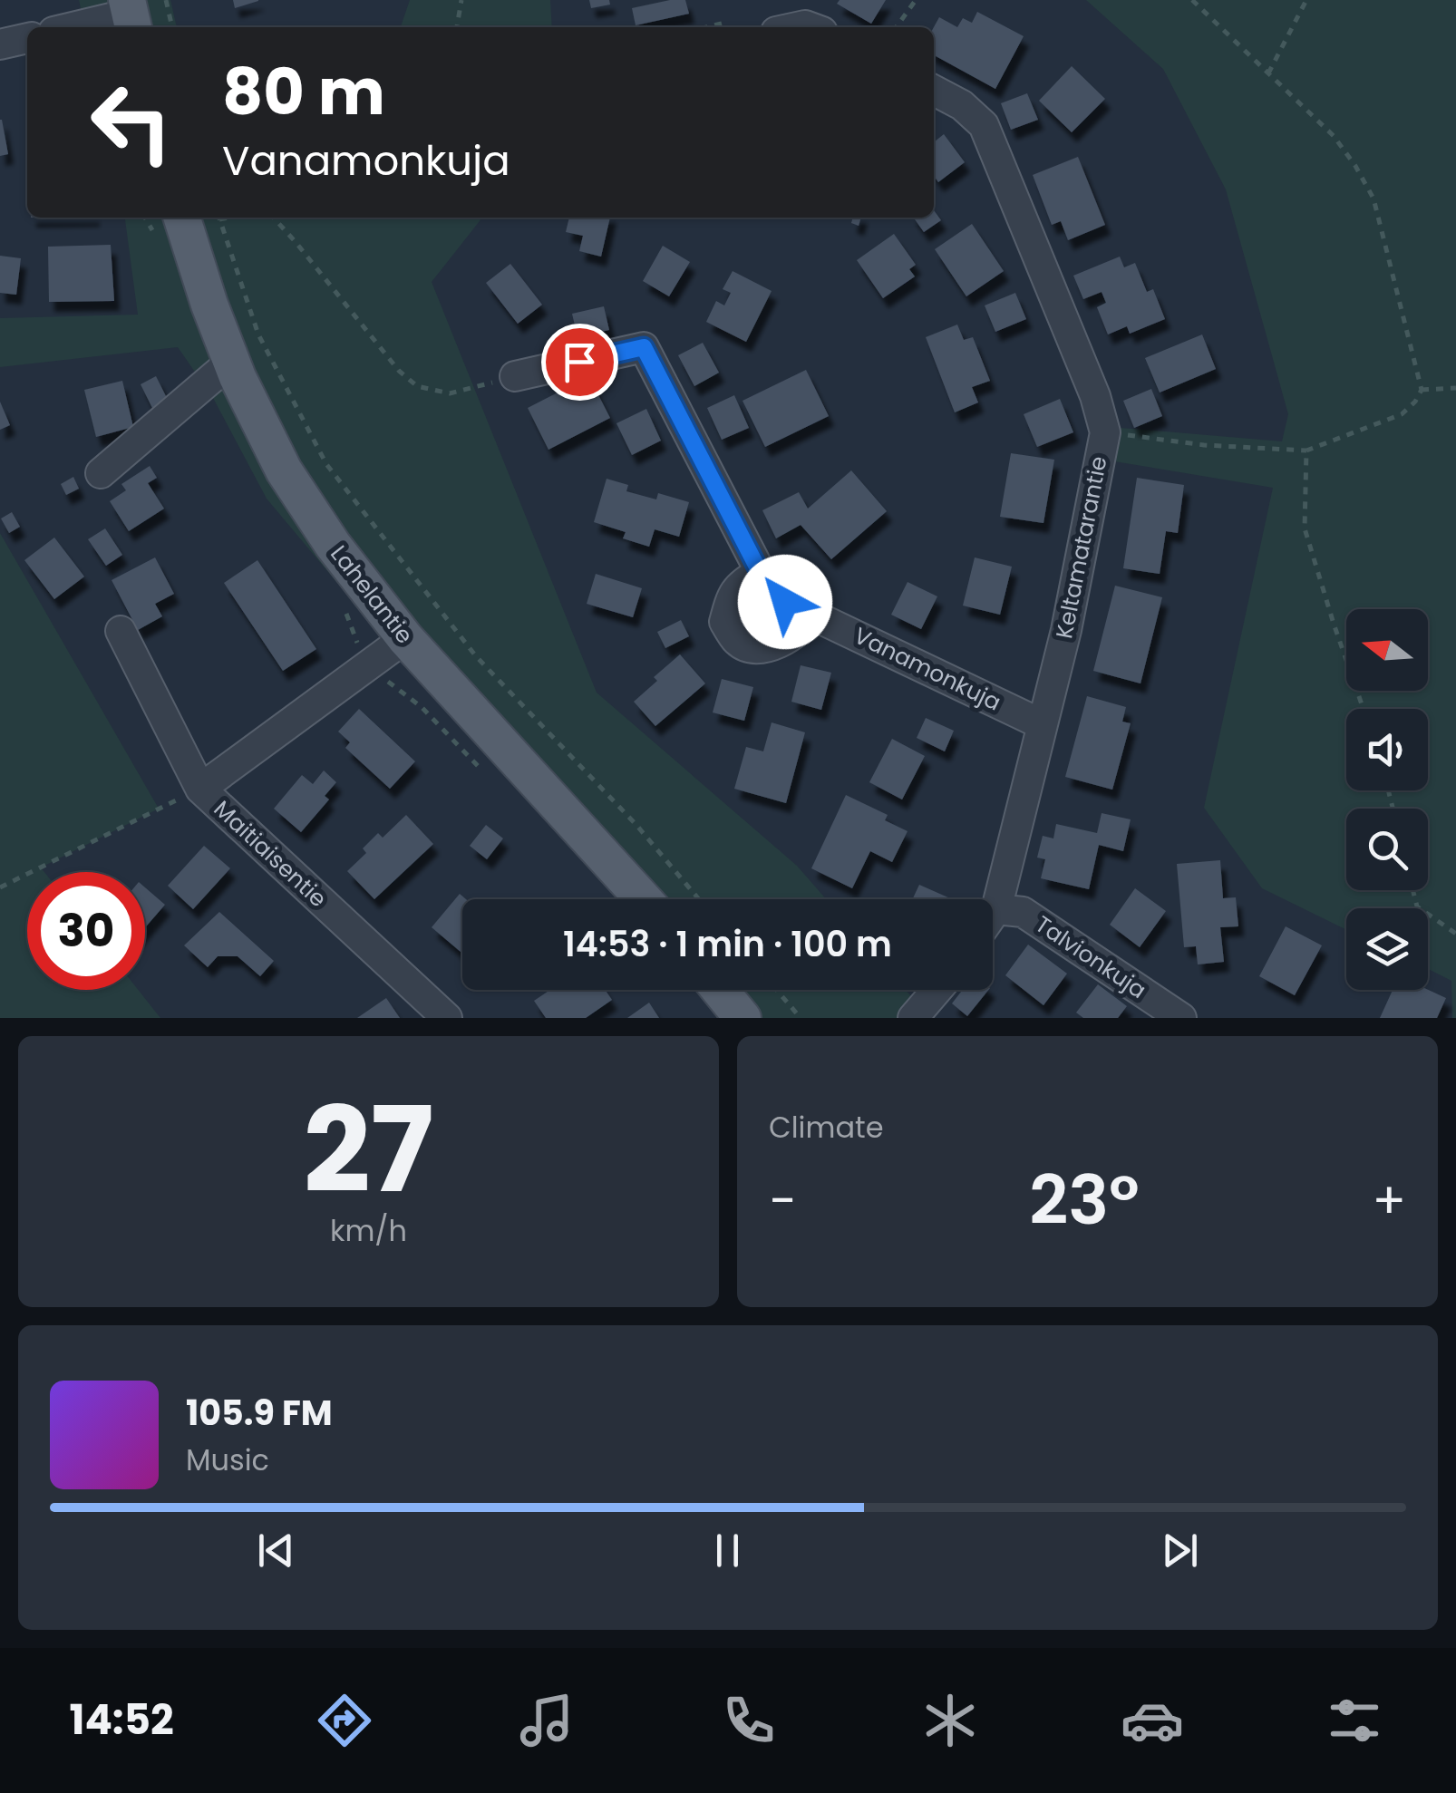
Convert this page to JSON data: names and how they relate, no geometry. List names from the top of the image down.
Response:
{
  "streets": {
    "main road": ["Lahelantie"],
    "street": [
      "Keltamatarantie",
      "Vanamonkuja",
      "Maitiaisentie",
      "Talvionkuja"
    ]
  },
  "crossings": [
    ["Keltamatarantie", "Vanamonkuja"],
    ["Keltamatarantie", "Talvionkuja"],
    ["Lahelantie", "Maitiaisentie"]
  ],
  "north": "left",
  "page": {
    "turn": ["80 m", "Vanamonkuja"],
    "limit": "30",
    "trip": "14:53 · 1 min · 100 m",
    "tile": [
      ["27", "km/h"],
      "Climate"
    ],
    "heat": ["−", "23°", "+"],
    "song": ["105.9 FM", "Music"],
    "tabs": "14:52"
  }
}
